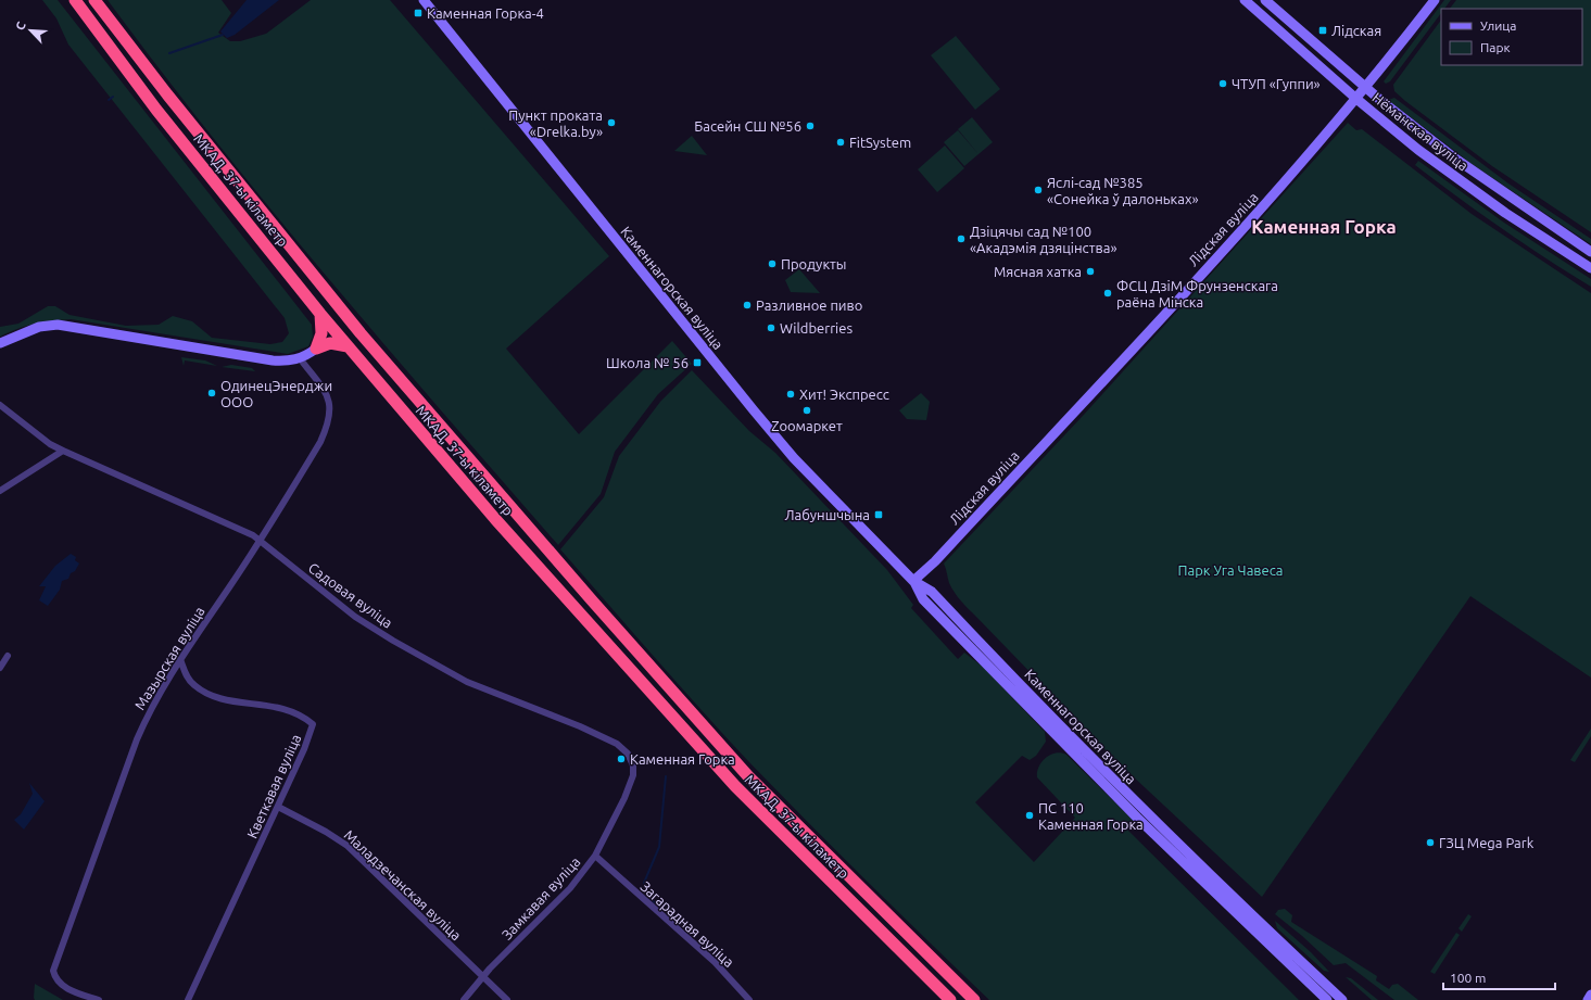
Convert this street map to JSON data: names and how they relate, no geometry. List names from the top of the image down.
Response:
{
  "streets": {
    "highway": ["МКАД, 37-ы кіламетр"],
    "main road": ["Нёманская вуліца", "Лідская вуліца", "Каменнагорская вуліца"],
    "street": [
      "Садовая вуліца",
      "Мазырская вуліца",
      "Кветкавая вуліца",
      "Маладзечанская вуліца",
      "Замкавая вуліца",
      "Загарадная вуліца"
    ]
  },
  "crossings": [
    ["Нёманская вуліца", "Лідская вуліца"],
    ["Лідская вуліца", "Каменнагорская вуліца"],
    ["Садовая вуліца", "Мазырская вуліца"],
    ["Садовая вуліца", "Замкавая вуліца"],
    ["Мазырская вуліца", "Кветкавая вуліца"],
    ["Кветкавая вуліца", "Маладзечанская вуліца"],
    ["Маладзечанская вуліца", "Замкавая вуліца"],
    ["Замкавая вуліца", "Загарадная вуліца"]
  ],
  "districts": ["Каменная Горка"],
  "parks": ["Парк Уга Чавеса"],
  "places": {
    "transit": [
      "Каменная Горка-4",
      "Лідская",
      "Школа № 56",
      "Лабуншчына"
    ],
    "other": [
      "ЧТУП «Гуппи»",
      "Пункт проката «Drelka.by»",
      "Басейн СШ №56",
      "FitSystem",
      "Яслі-сад №385 «Сонейка ў далоньках»",
      "Дзіцячы сад №100 «Акадэмія дзяцінства»",
      "Продукты",
      "Мясная хатка",
      "ФСЦ ДзіМ Фрунзенскага раёна Мінска",
      "Разливное пиво",
      "Wildberries",
      "ОдинецЭнерджи ООО",
      "Хит! Экспресс",
      "Zooмаркет",
      "Каменная Горка",
      "ПС 110 Каменная Горка",
      "ГЗЦ Mega Park"
    ]
  },
  "legend": ["Улица", "Парк"],
  "scale_bar": "100 m",
  "north": "top left"
}
